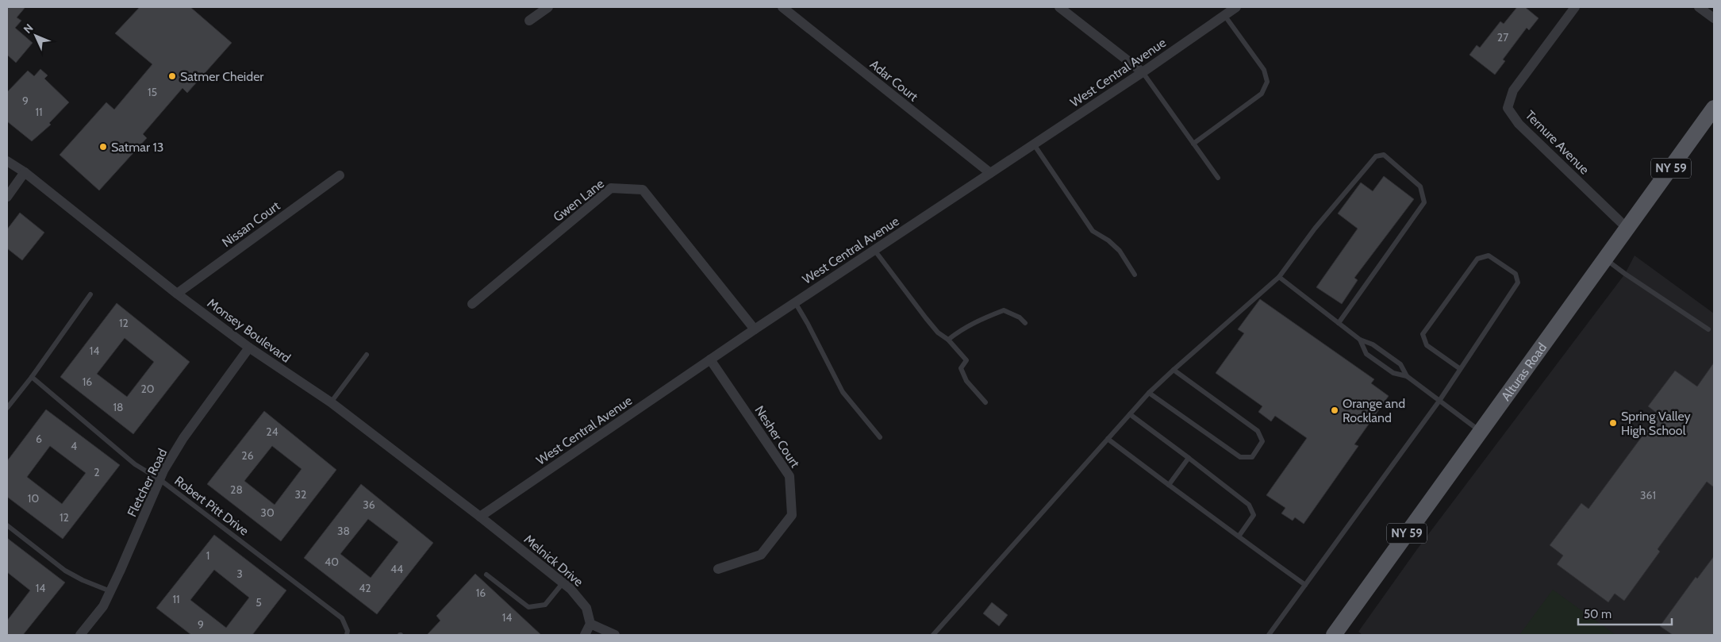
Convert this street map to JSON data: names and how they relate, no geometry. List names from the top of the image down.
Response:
{
  "streets": {
    "main road": ["NY 59", "Alturas Road"],
    "street": [
      "West Central Avenue",
      "Adar Court",
      "Ternure Avenue",
      "Gwen Lane",
      "Nissan Court",
      "Monsey Boulevard",
      "Nesher Court",
      "Fletcher Road",
      "Melnick Drive"
    ],
    "lane": ["Robert Pitt Drive"]
  },
  "crossings": [
    ["West Central Avenue", "Adar Court"],
    ["West Central Avenue", "Gwen Lane"],
    ["West Central Avenue", "Monsey Boulevard"],
    ["West Central Avenue", "Nesher Court"],
    ["West Central Avenue", "Melnick Drive"],
    ["Ternure Avenue", "Alturas Road"],
    ["Nissan Court", "Monsey Boulevard"],
    ["Monsey Boulevard", "Fletcher Road"],
    ["Monsey Boulevard", "Melnick Drive"],
    ["Fletcher Road", "Robert Pitt Drive"]
  ],
  "places": [
    "Satmer Cheider",
    "Satmar 13",
    "Orange and Rockland",
    "Spring Valley High School"
  ],
  "house_numbers": [
    "27",
    "15",
    "9",
    "11",
    "12",
    "14",
    "16",
    "20",
    "18",
    "24",
    "6",
    "4",
    "26",
    "2",
    "28",
    "32",
    "361",
    "10",
    "36",
    "30",
    "12",
    "38",
    "1",
    "40",
    "44",
    "3",
    "14",
    "42",
    "16",
    "11",
    "5",
    "14",
    "9"
  ],
  "scale_bar": "50 m",
  "north": "top left"
}
